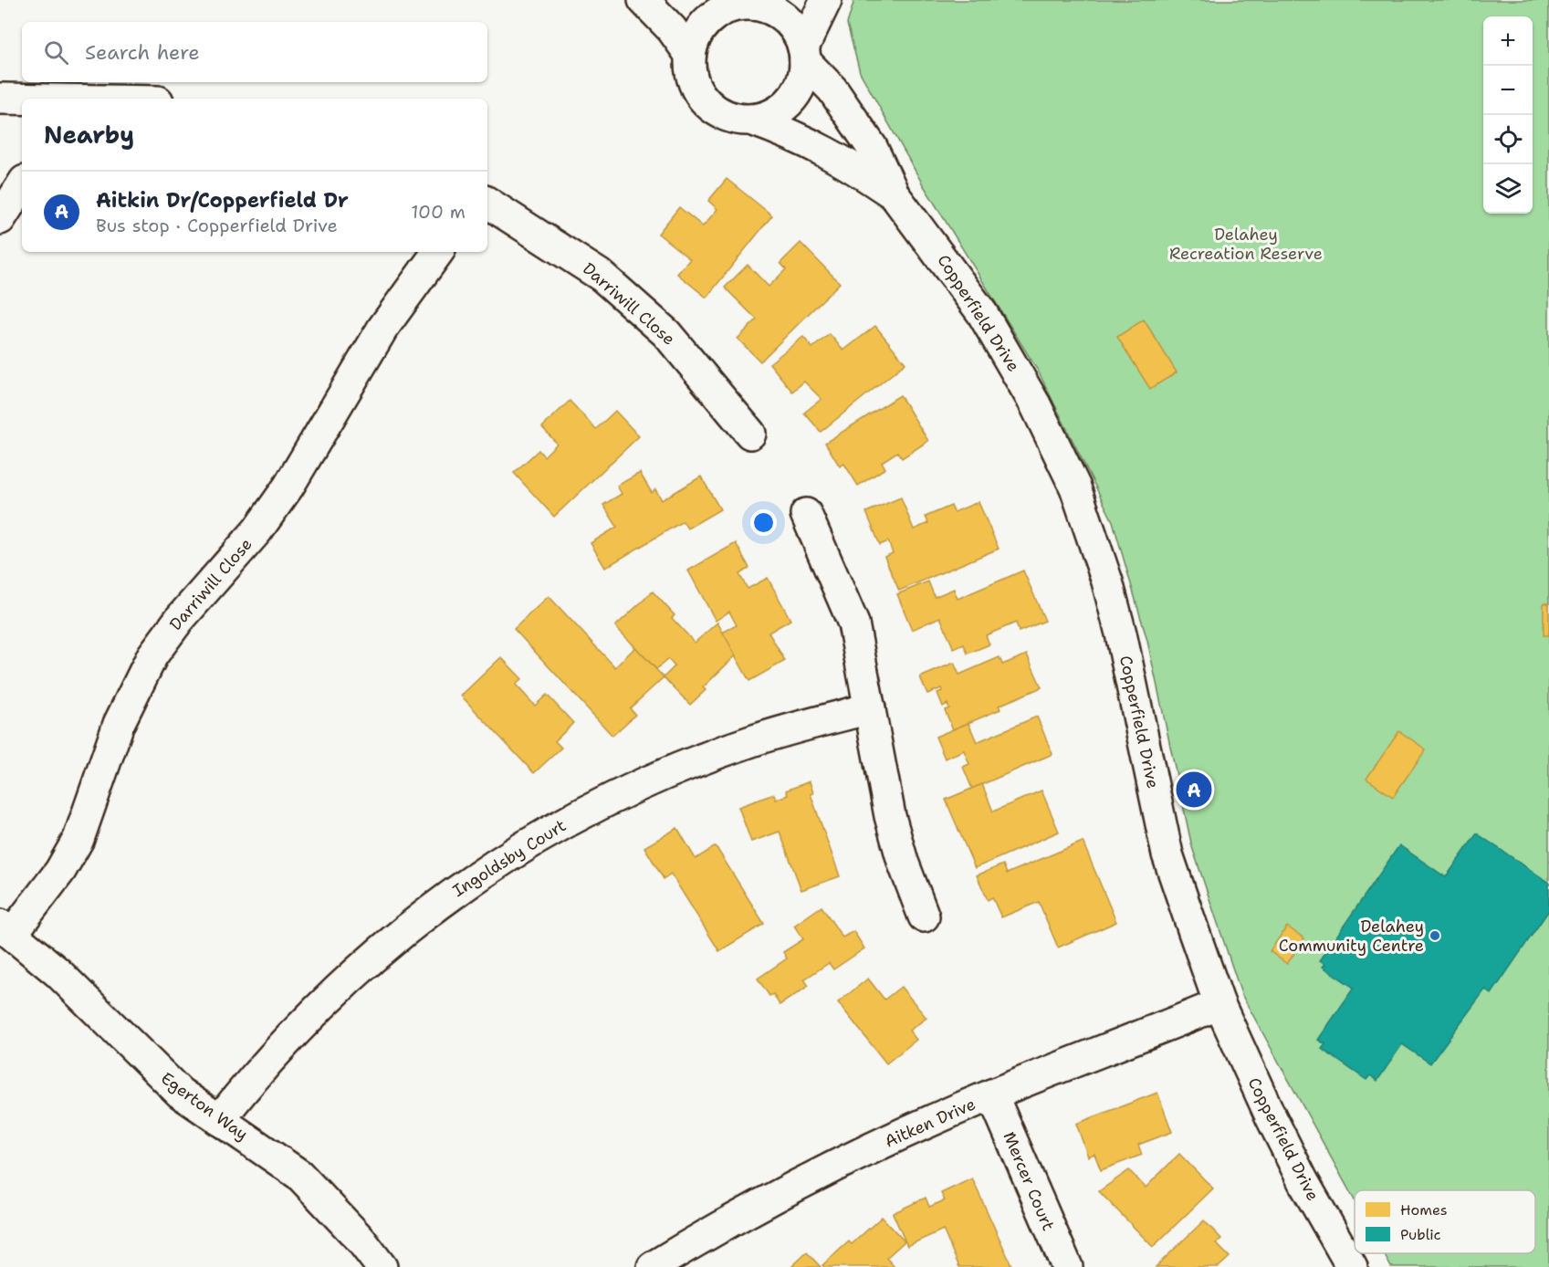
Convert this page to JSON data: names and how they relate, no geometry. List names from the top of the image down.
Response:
{
  "streets": {
    "street": [
      "Darriwill Close",
      "Copperfield Drive",
      "Ingoldsby Court",
      "Egerton Way",
      "Aitken Drive",
      "Mercer Court"
    ]
  },
  "crossings": [
    ["Darriwill Close", "Egerton Way"],
    ["Copperfield Drive", "Aitken Drive"],
    ["Ingoldsby Court", "Egerton Way"],
    ["Aitken Drive", "Mercer Court"]
  ],
  "parks": ["Delahey Recreation Reserve"],
  "places": ["Delahey Community Centre"],
  "legend": ["Homes", "Public"],
  "page": {
    "map_buttons": ["+", "−"],
    "search": "Search here",
    "heading": "Nearby",
    "list": [
      {
        "mark": "A",
        "name": "Aitkin Dr/Copperfield Dr",
        "note": "Bus stop · Copperfield Drive",
        "value": "100 m"
      }
    ],
    "pins": "A"
  }
}
